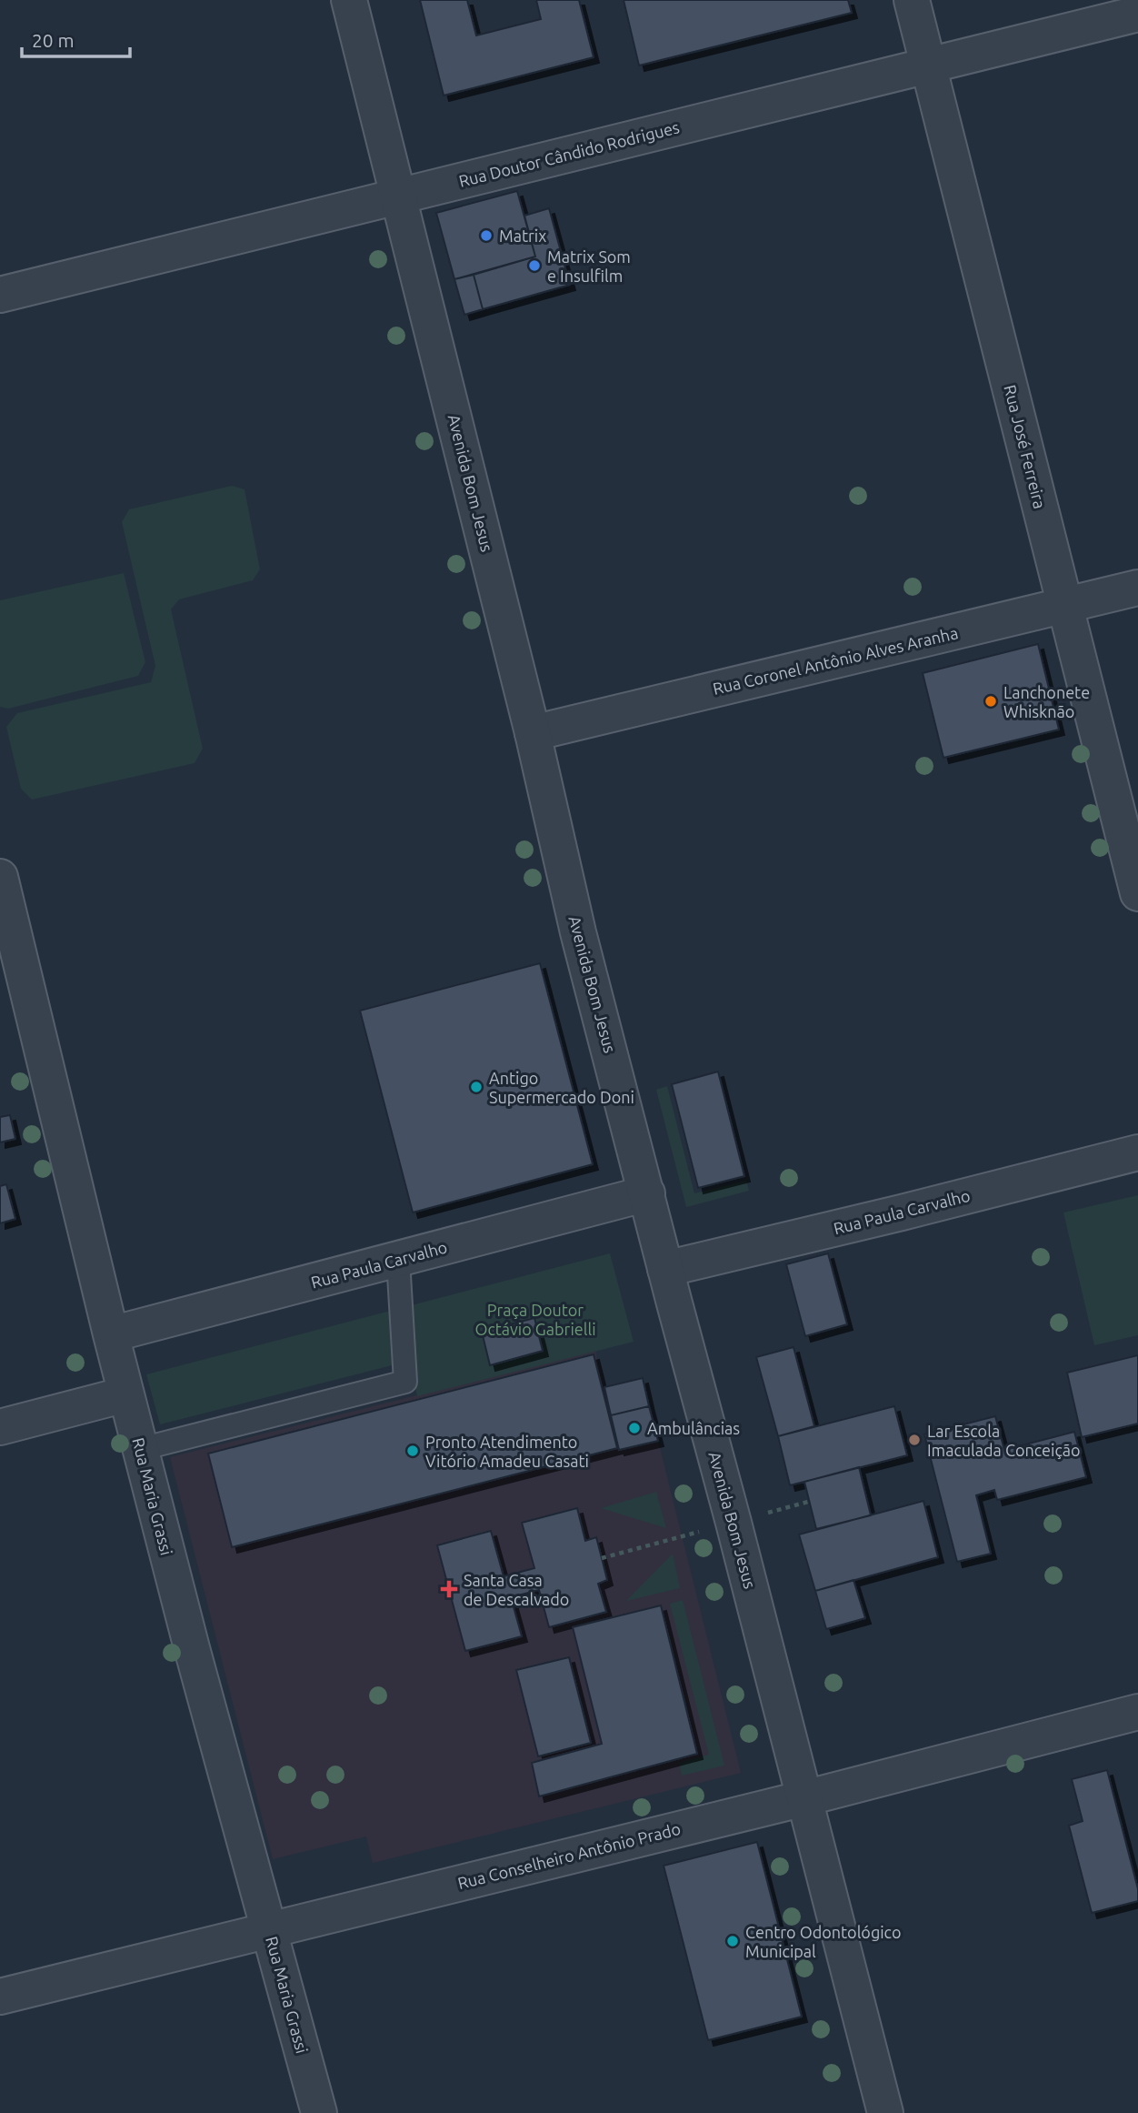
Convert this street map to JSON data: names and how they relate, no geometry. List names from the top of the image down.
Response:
{
  "streets": {
    "street": [
      "Rua Doutor Cândido Rodrigues",
      "Rua José Ferreira",
      "Avenida Bom Jesus",
      "Rua Coronel Antônio Alves Aranha",
      "Rua Paula Carvalho",
      "Rua Maria Grassi",
      "Rua Conselheiro Antônio Prado"
    ]
  },
  "crossings": [
    ["Rua Doutor Cândido Rodrigues", "Rua José Ferreira"],
    ["Rua Doutor Cândido Rodrigues", "Avenida Bom Jesus"],
    ["Rua José Ferreira", "Rua Coronel Antônio Alves Aranha"],
    ["Avenida Bom Jesus", "Rua Coronel Antônio Alves Aranha"],
    ["Avenida Bom Jesus", "Rua Paula Carvalho"],
    ["Avenida Bom Jesus", "Rua Conselheiro Antônio Prado"],
    ["Rua Paula Carvalho", "Rua Maria Grassi"],
    ["Rua Maria Grassi", "Rua Conselheiro Antônio Prado"]
  ],
  "parks": ["Praça Doutor Octávio Gabrielli"],
  "places": {
    "other": [
      "Matrix",
      "Matrix Som e Insulfilm",
      "Lanchonete Whisknão",
      "Antigo Supermercado Doni",
      "Ambulâncias",
      "Lar Escola Imaculada Conceição",
      "Pronto Atendimento Vitório Amadeu Casati",
      "Centro Odontológico Municipal"
    ],
    "health": ["Santa Casa de Descalvado"]
  },
  "scale_bar": "20 m"
}
